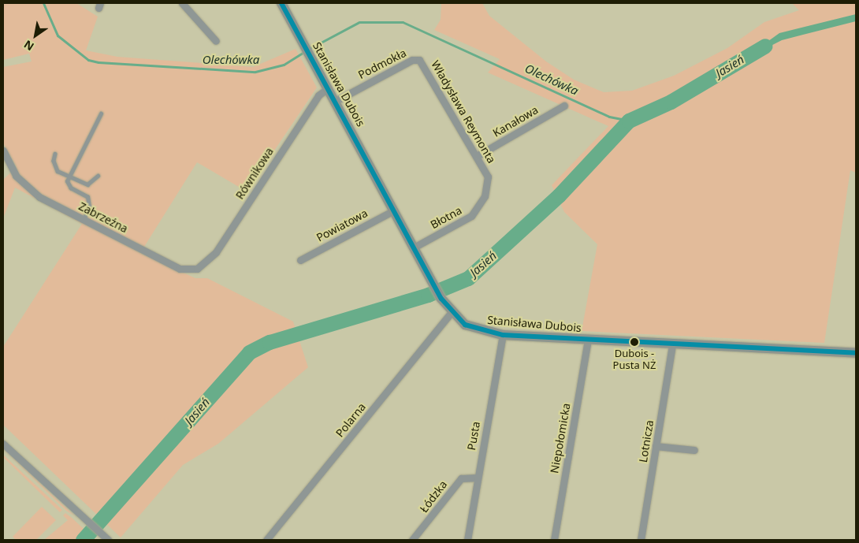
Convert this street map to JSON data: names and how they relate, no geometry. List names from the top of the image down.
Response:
{
  "streets": {
    "street": [
      "Podmokła",
      "Stanisława Dubois",
      "Władysława Reymonta",
      "Kanałowa",
      "Równikowa",
      "Zabrzeźna",
      "Błotna",
      "Powiatowa",
      "Polarna",
      "Pusta",
      "Niepołomicka",
      "Lotnicza",
      "Łódzka"
    ]
  },
  "crossings": [
    ["Podmokła", "Stanisława Dubois"],
    ["Podmokła", "Władysława Reymonta"],
    ["Stanisława Dubois", "Równikowa"],
    ["Stanisława Dubois", "Błotna"],
    ["Stanisława Dubois", "Powiatowa"],
    ["Stanisława Dubois", "Polarna"],
    ["Stanisława Dubois", "Pusta"],
    ["Stanisława Dubois", "Niepołomicka"],
    ["Stanisława Dubois", "Lotnicza"],
    ["Władysława Reymonta", "Kanałowa"],
    ["Władysława Reymonta", "Błotna"],
    ["Równikowa", "Zabrzeźna"],
    ["Pusta", "Łódzka"]
  ],
  "water": ["Olechówka", "Jasień"],
  "places": ["Dubois - Pusta NŻ"],
  "north": "bottom left"
}
